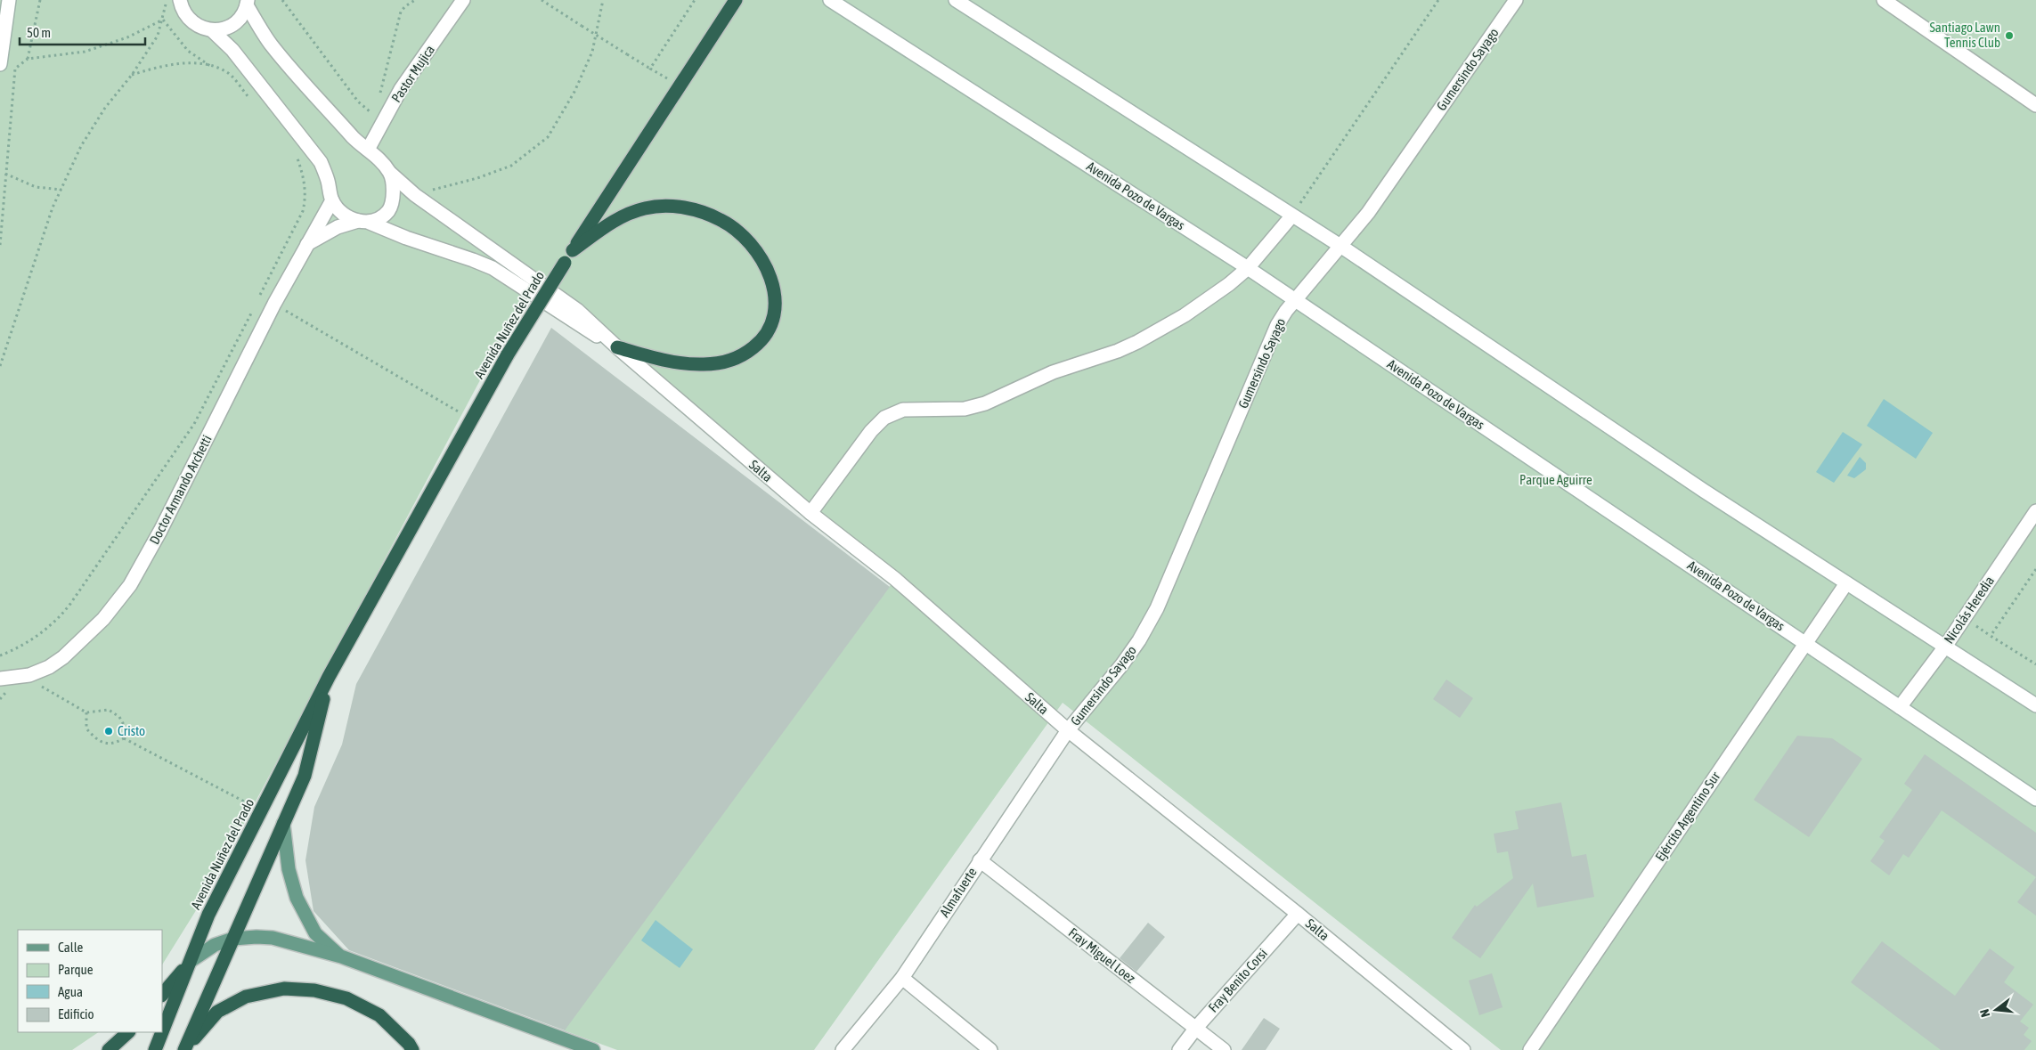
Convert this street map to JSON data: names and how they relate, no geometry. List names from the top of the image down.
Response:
{
  "streets": {
    "highway": ["Avenida Nuñez del Prado"],
    "street": [
      "Gumersindo Sayago",
      "Pastor Mujica",
      "Avenida Pozo de Vargas",
      "Salta",
      "Doctor Armando Archetti",
      "Nicolás Heredia",
      "Ejército Argentino Sur",
      "Almafuerte",
      "Fray Miguel Loez",
      "Fray Benito Corsi"
    ]
  },
  "crossings": [
    ["Gumersindo Sayago", "Avenida Pozo de Vargas"],
    ["Gumersindo Sayago", "Salta"],
    ["Gumersindo Sayago", "Almafuerte"],
    ["Avenida Pozo de Vargas", "Nicolás Heredia"],
    ["Avenida Pozo de Vargas", "Ejército Argentino Sur"],
    ["Salta", "Almafuerte"],
    ["Salta", "Fray Benito Corsi"],
    ["Almafuerte", "Fray Miguel Loez"],
    ["Fray Miguel Loez", "Fray Benito Corsi"]
  ],
  "parks": ["Parque Aguirre"],
  "places": ["Santiago Lawn Tennis Club", "Cristo"],
  "legend": [
    "Calle",
    "Parque",
    "Agua",
    "Edificio"
  ],
  "scale_bar": "50 m",
  "north": "left"
}
